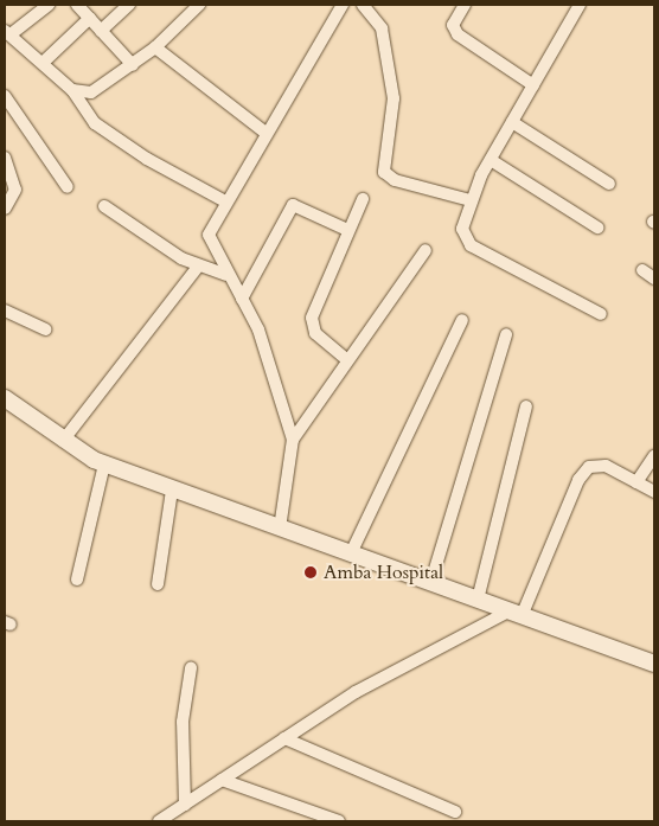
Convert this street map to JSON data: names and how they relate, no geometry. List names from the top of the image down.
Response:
{
  "places": ["Amba Hospital"]
}
